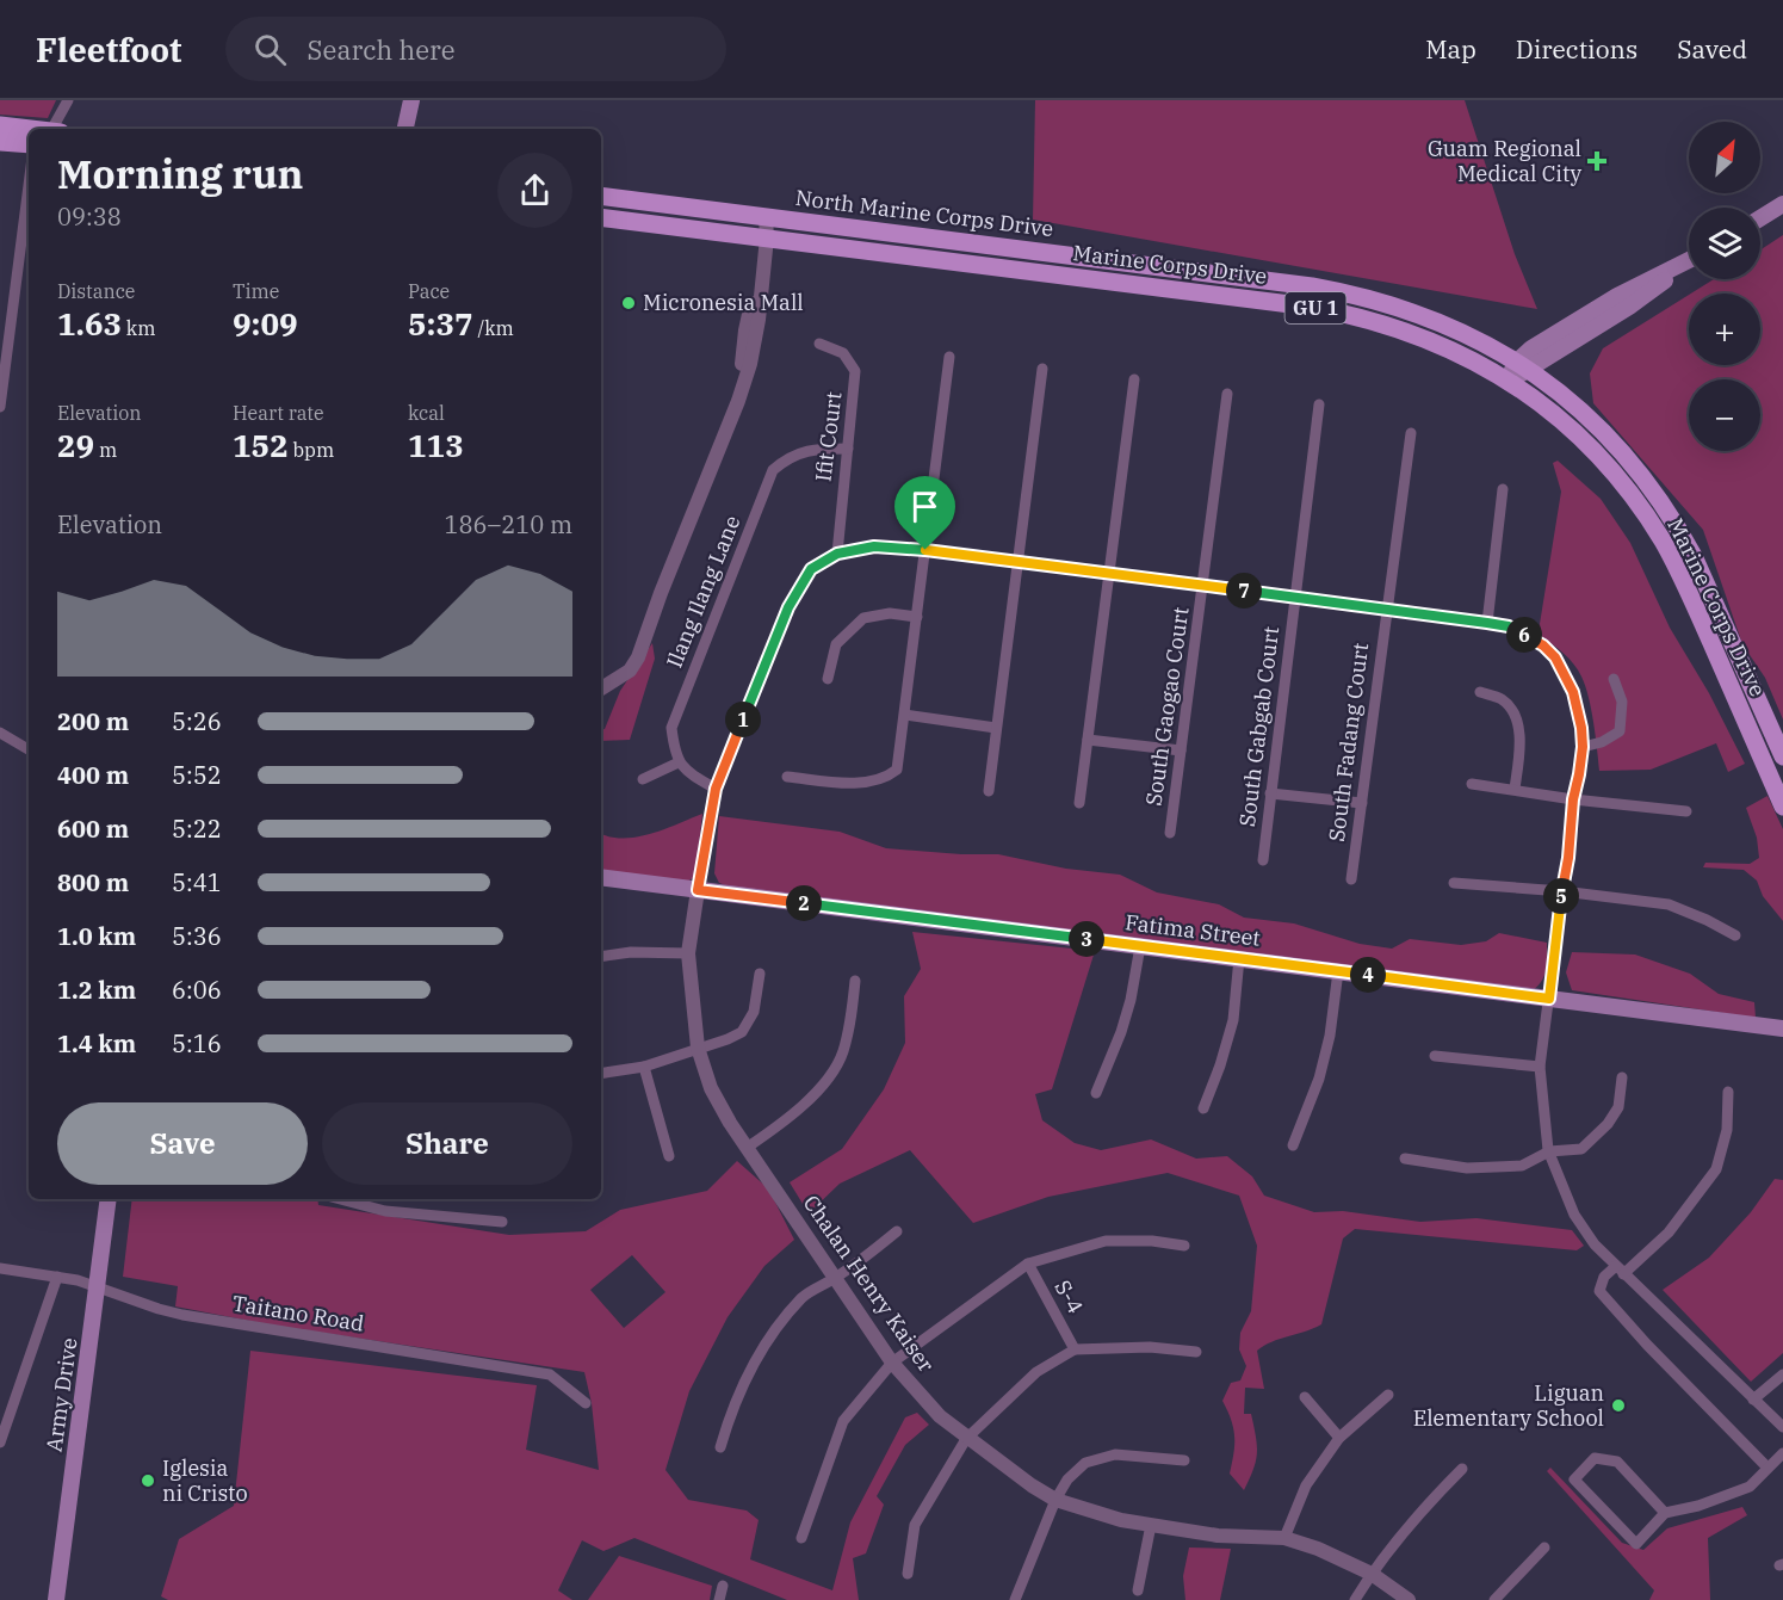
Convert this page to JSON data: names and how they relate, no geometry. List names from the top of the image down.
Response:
{
  "streets": {
    "main road": [
      "North Marine Corps Drive",
      "Marine Corps Drive",
      "GU 1",
      "Fatima Street",
      "Army Drive"
    ],
    "street": [
      "Ifit Court",
      "Ilang Ilang Lane",
      "South Gaogao Court",
      "South Gabgab Court",
      "South Fadang Court",
      "Chalan Henry Kaiser",
      "S-4",
      "Taitano Road"
    ]
  },
  "crossings": [
    ["Ifit Court", "Ilang Ilang Lane"],
    ["Fatima Street", "Chalan Henry Kaiser"],
    ["Taitano Road", "Army Drive"]
  ],
  "places": {
    "health": ["Guam Regional Medical City"],
    "other": ["Micronesia Mall", "Liguan Elementary School", "Iglesia ni Cristo"]
  },
  "north": "top right",
  "page": {
    "header": "Fleetfoot",
    "search": "Search here",
    "nav": ["Map", "Directions", "Saved"],
    "map_buttons": ["+", "−"],
    "heading": ["Morning run", "09:38"],
    "stats": [
      ["Distance", "1.63 km"],
      ["Time", "9:09"],
      ["Pace", "5:37 /km"],
      ["Elevation", "29 m"],
      ["Heart rate", "152 bpm"],
      ["kcal", "113"]
    ],
    "chart": ["Elevation", "186–210 m"],
    "pins": [
      "7",
      "6",
      "1",
      "5",
      "2",
      "3",
      "4"
    ],
    "list": [
      {
        "name": "200 m",
        "note": "5:26"
      },
      {
        "name": "400 m",
        "note": "5:52"
      },
      {
        "name": "600 m",
        "note": "5:22"
      },
      {
        "name": "800 m",
        "note": "5:41"
      },
      {
        "name": "1.0 km",
        "note": "5:36"
      },
      {
        "name": "1.2 km",
        "note": "6:06"
      },
      {
        "name": "1.4 km",
        "note": "5:16"
      }
    ],
    "buttons": ["Save", "Share"]
  }
}
